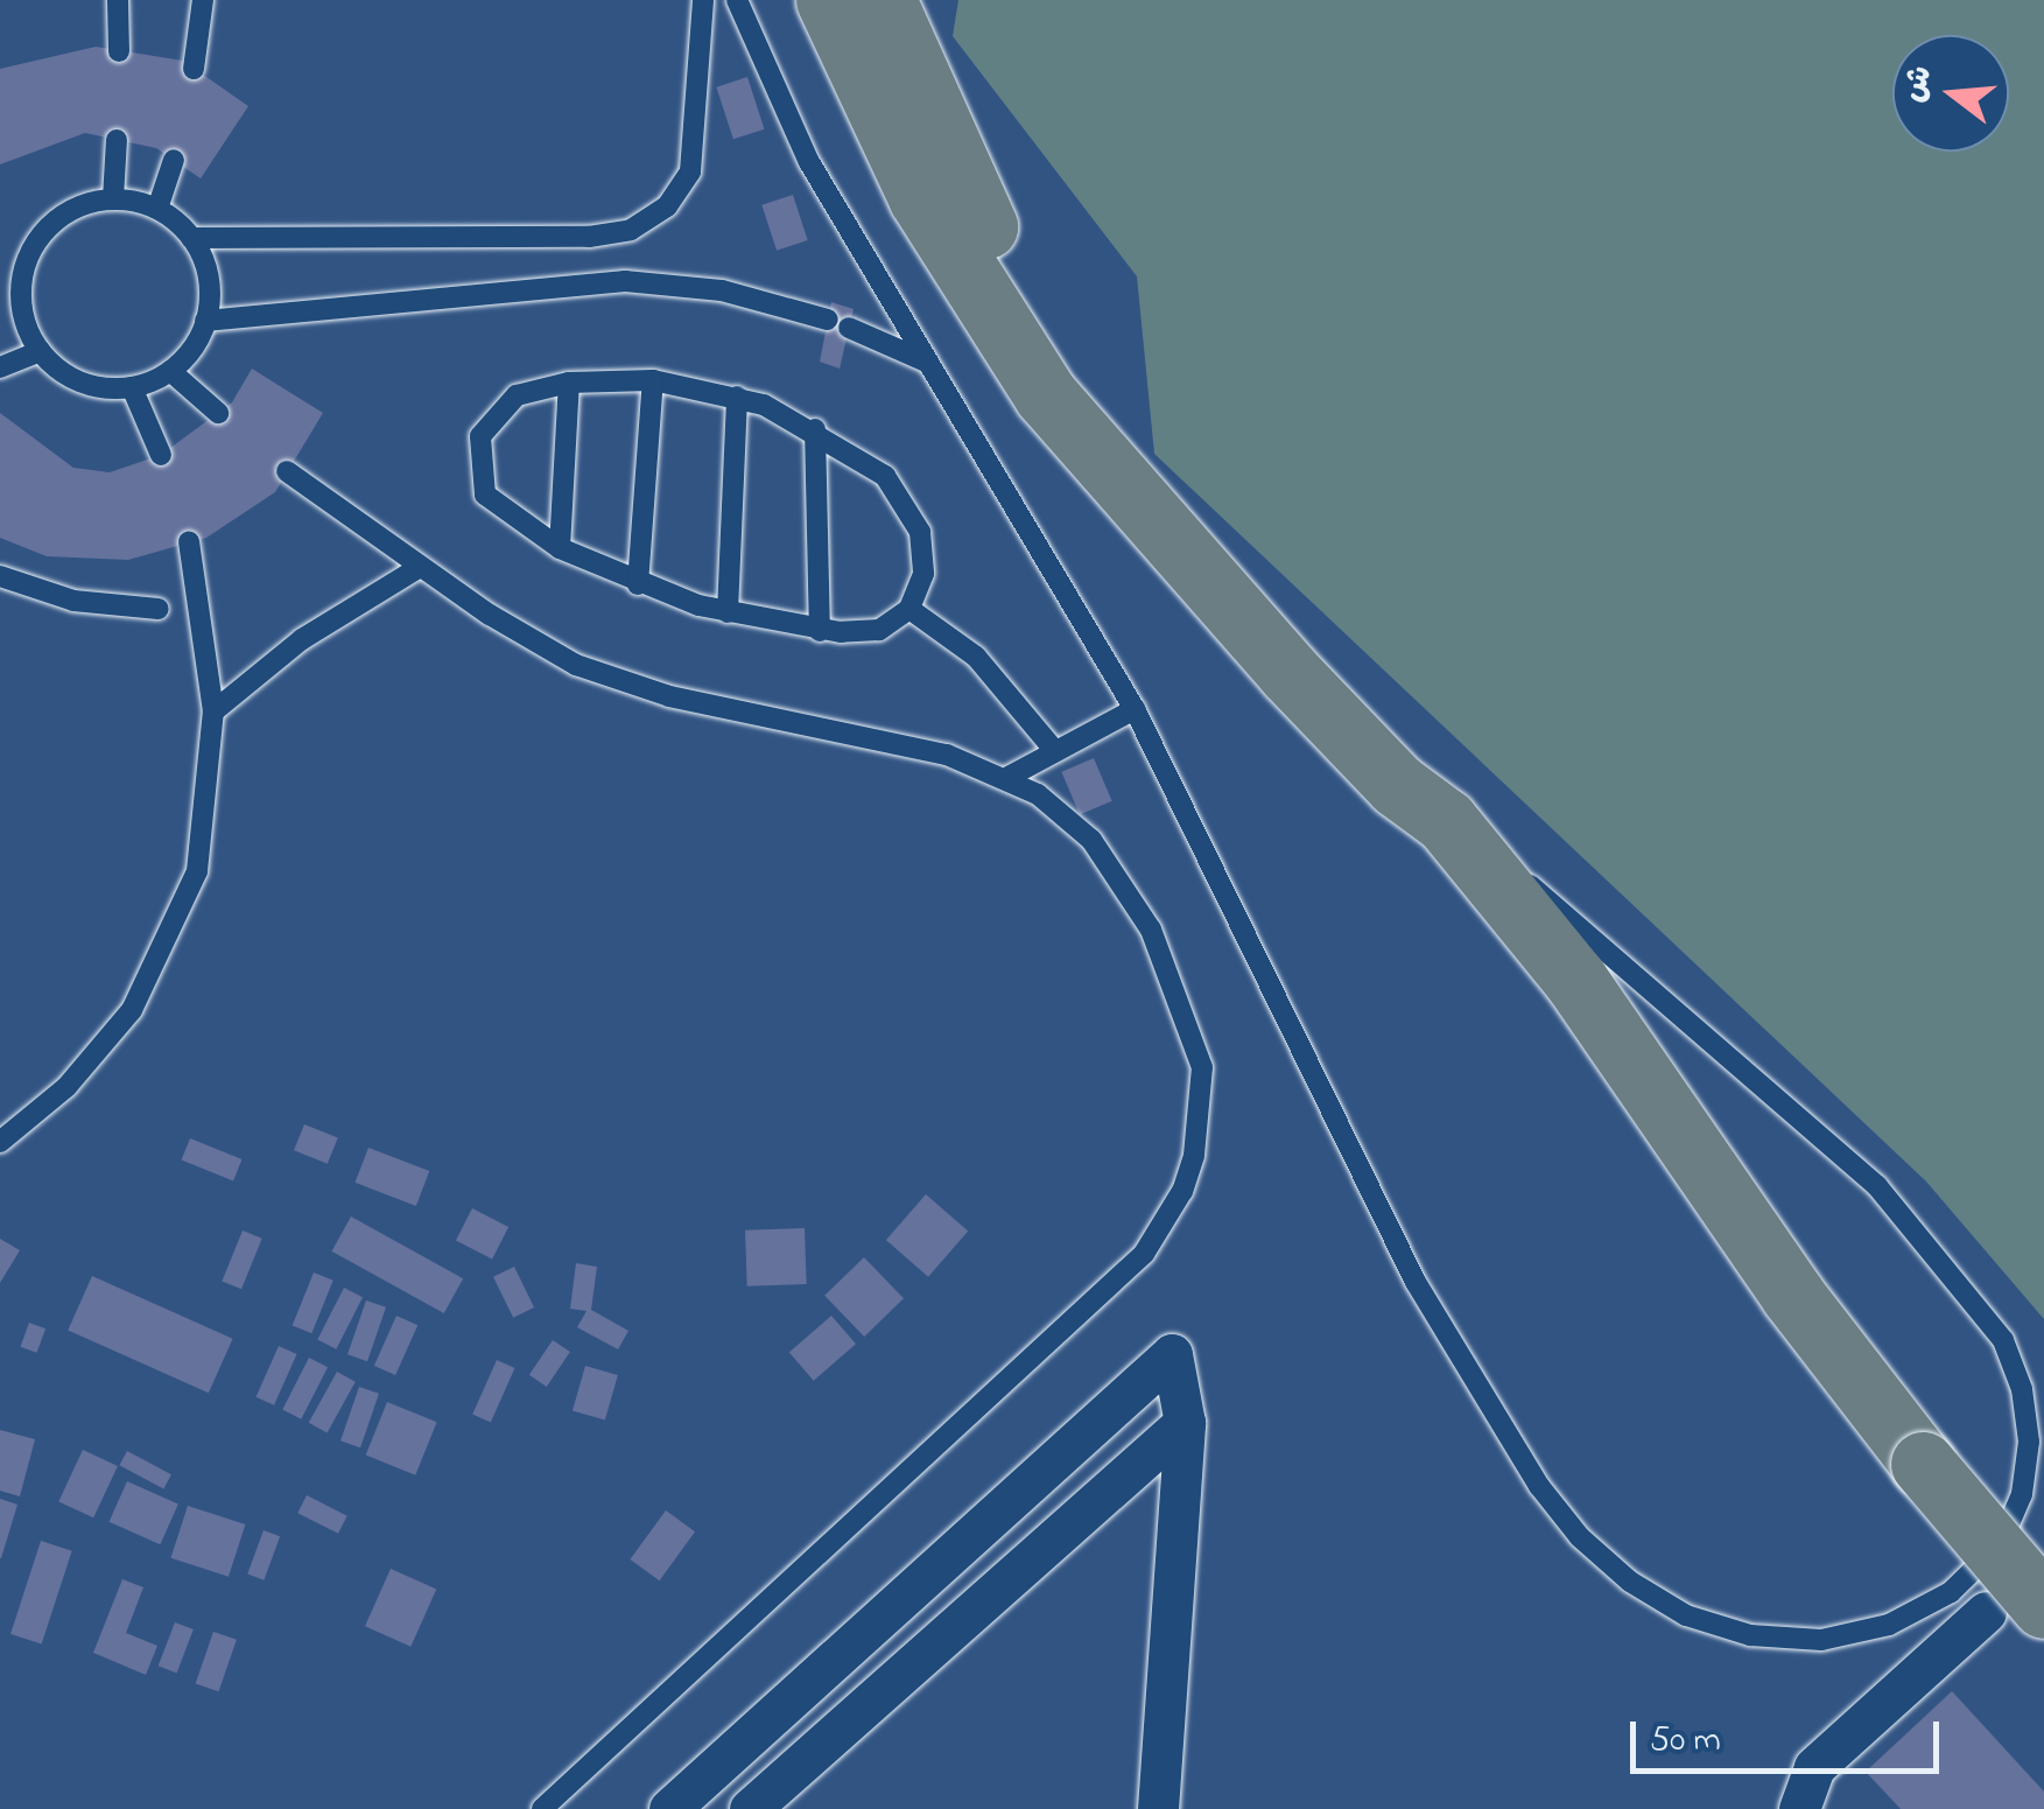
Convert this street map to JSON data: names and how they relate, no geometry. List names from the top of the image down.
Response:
{
  "scale_bar": "50 m",
  "north": "left"
}
